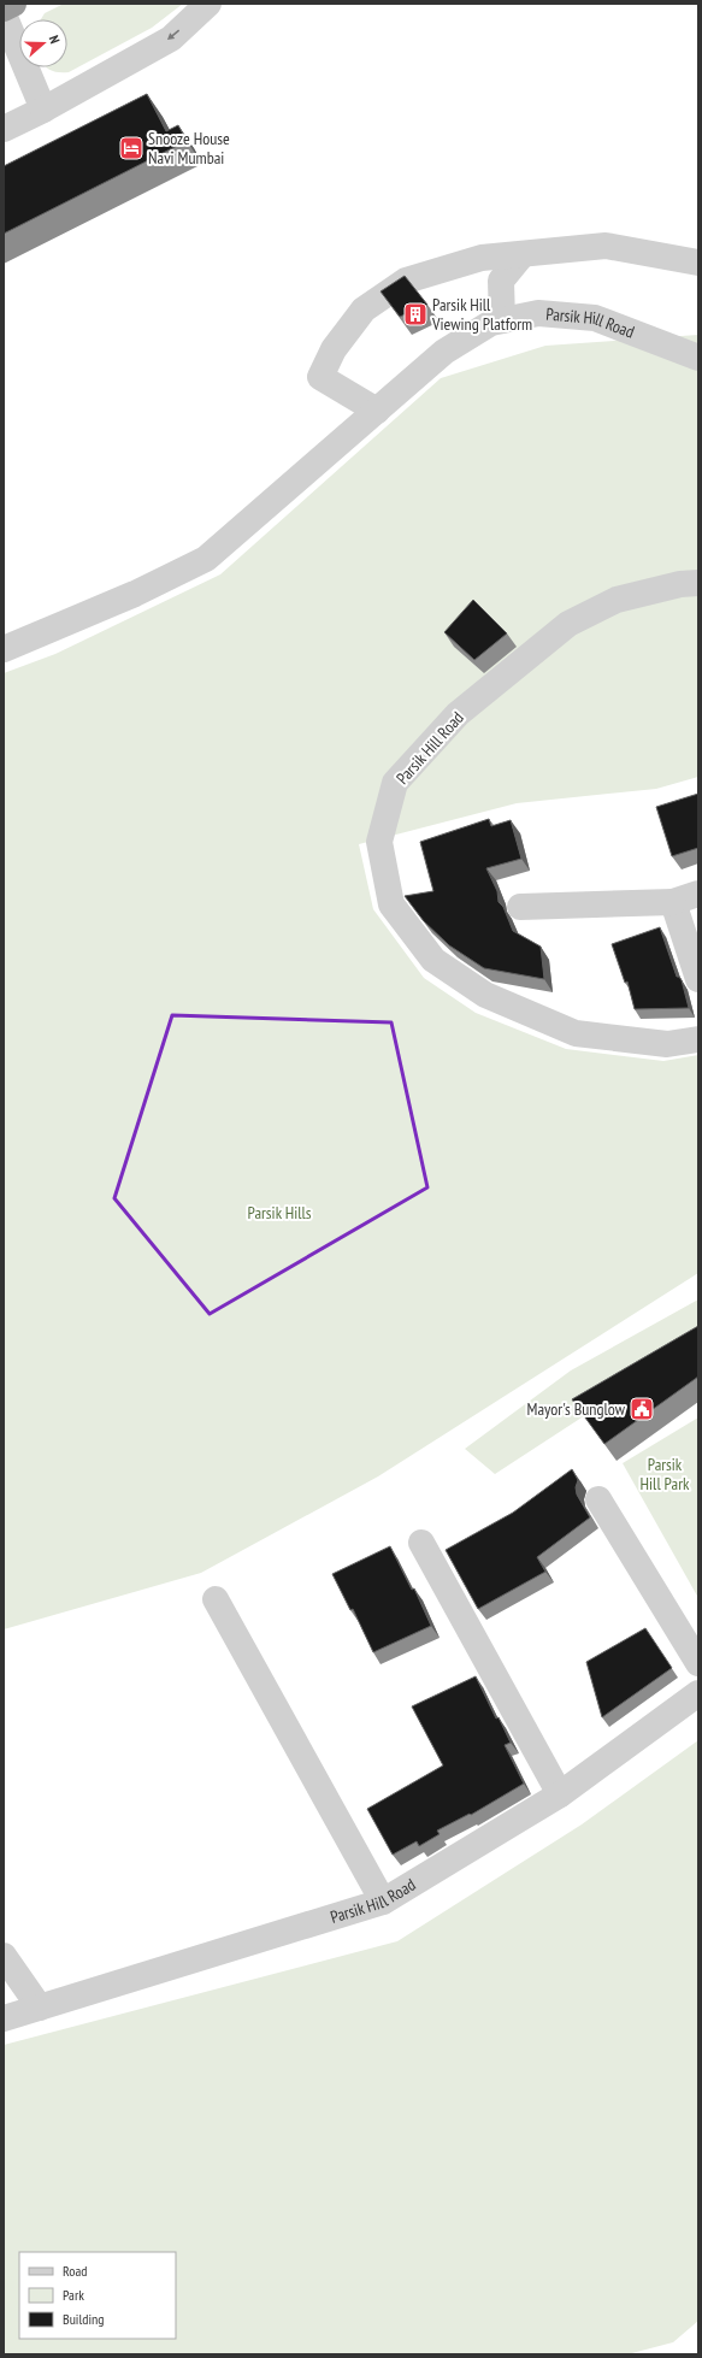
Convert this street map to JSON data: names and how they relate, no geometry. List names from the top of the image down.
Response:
{
  "streets": {
    "street": ["Parsik Hill Road"]
  },
  "parks": ["Parsik Hills", "Parsik Hill Park"],
  "places": {
    "hotel": ["Snooze House Navi Mumbai"],
    "building": ["Parsik Hill Viewing Platform"],
    "public building": ["Mayor's Bunglow"]
  },
  "legend": ["Road", "Park", "Building"],
  "north": "right"
}
